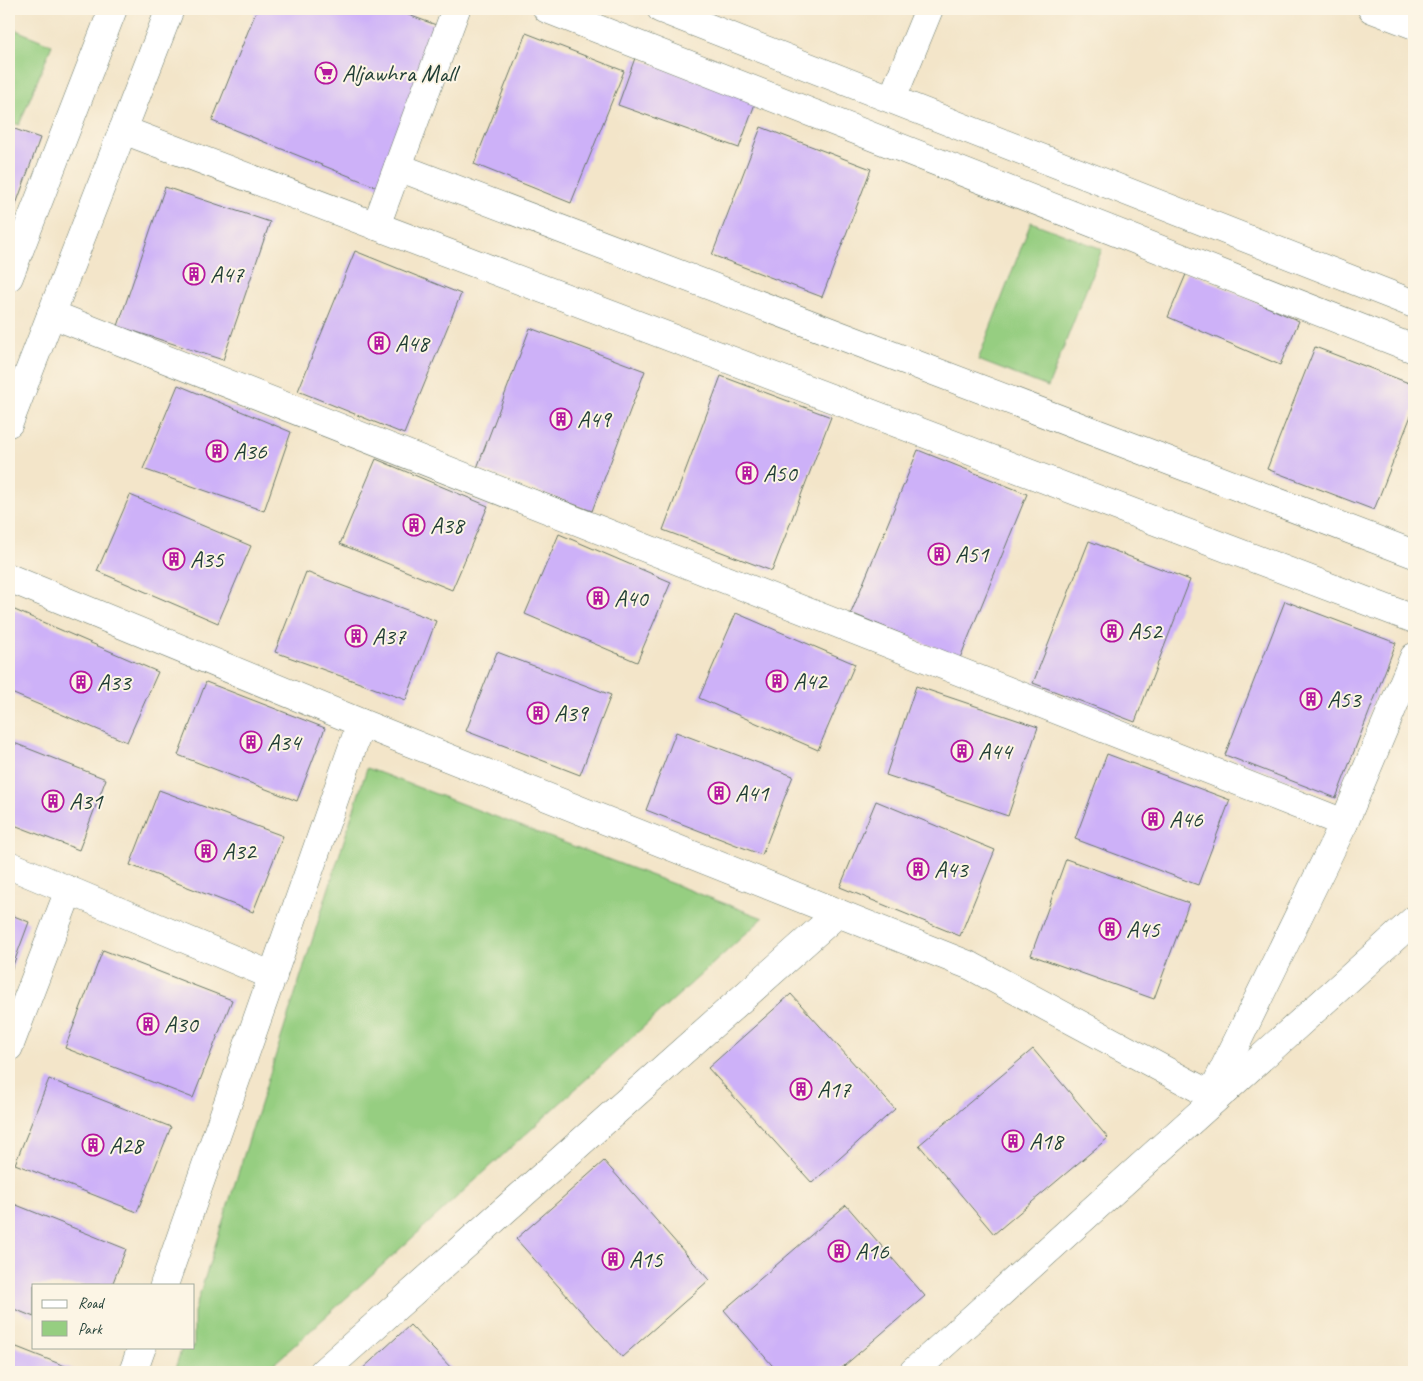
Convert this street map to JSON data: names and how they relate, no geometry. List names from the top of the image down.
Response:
{
  "places": {
    "supermarket": ["Aljawhra Mall"],
    "building": [
      "A47",
      "A48",
      "A49",
      "A36",
      "A50",
      "A38",
      "A51",
      "A35",
      "A40",
      "A52",
      "A37",
      "A42",
      "A33",
      "A53",
      "A39",
      "A34",
      "A44",
      "A41",
      "A31",
      "A46",
      "A32",
      "A43",
      "A45",
      "A30",
      "A17",
      "A18",
      "A28",
      "A16",
      "A15"
    ]
  },
  "legend": ["Road", "Park"]
}
